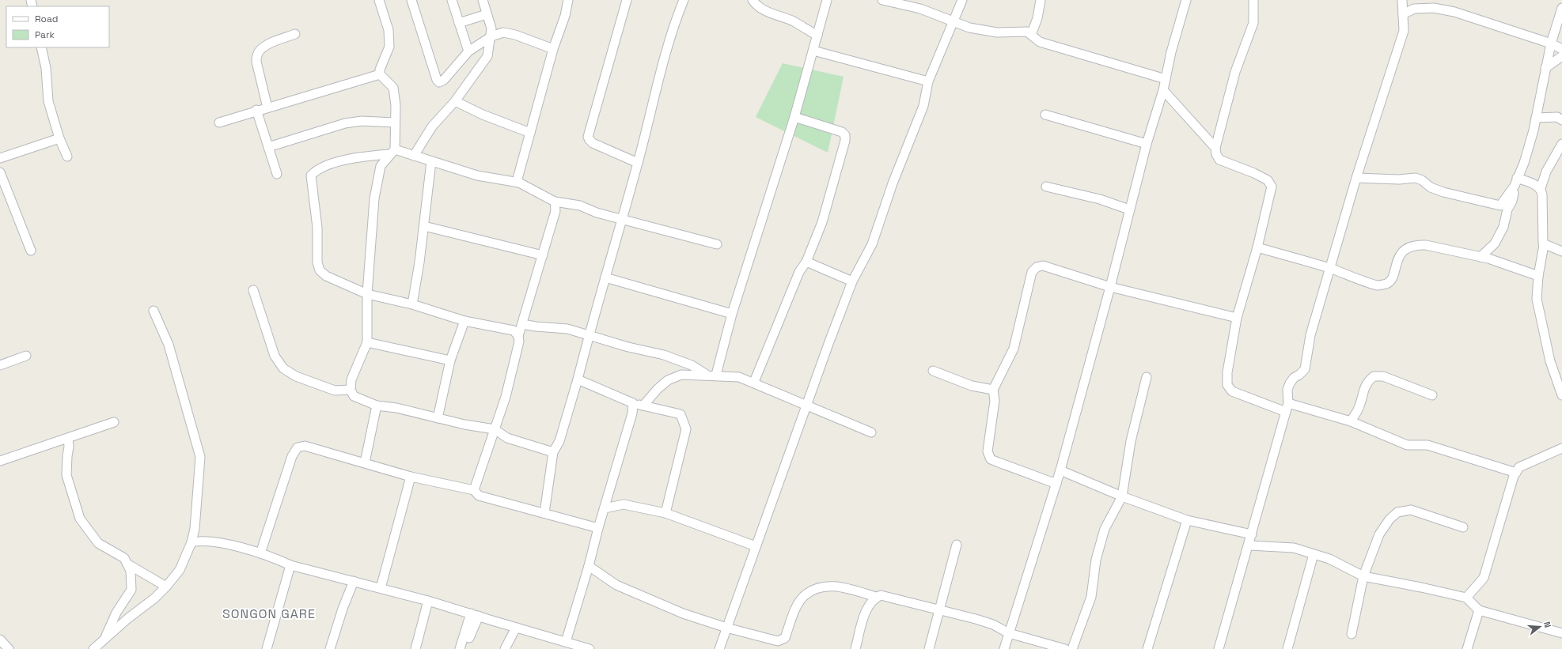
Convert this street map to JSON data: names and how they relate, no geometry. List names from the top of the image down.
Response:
{
  "districts": ["SONGON GARE"],
  "legend": ["Road", "Park"],
  "north": "right"
}
